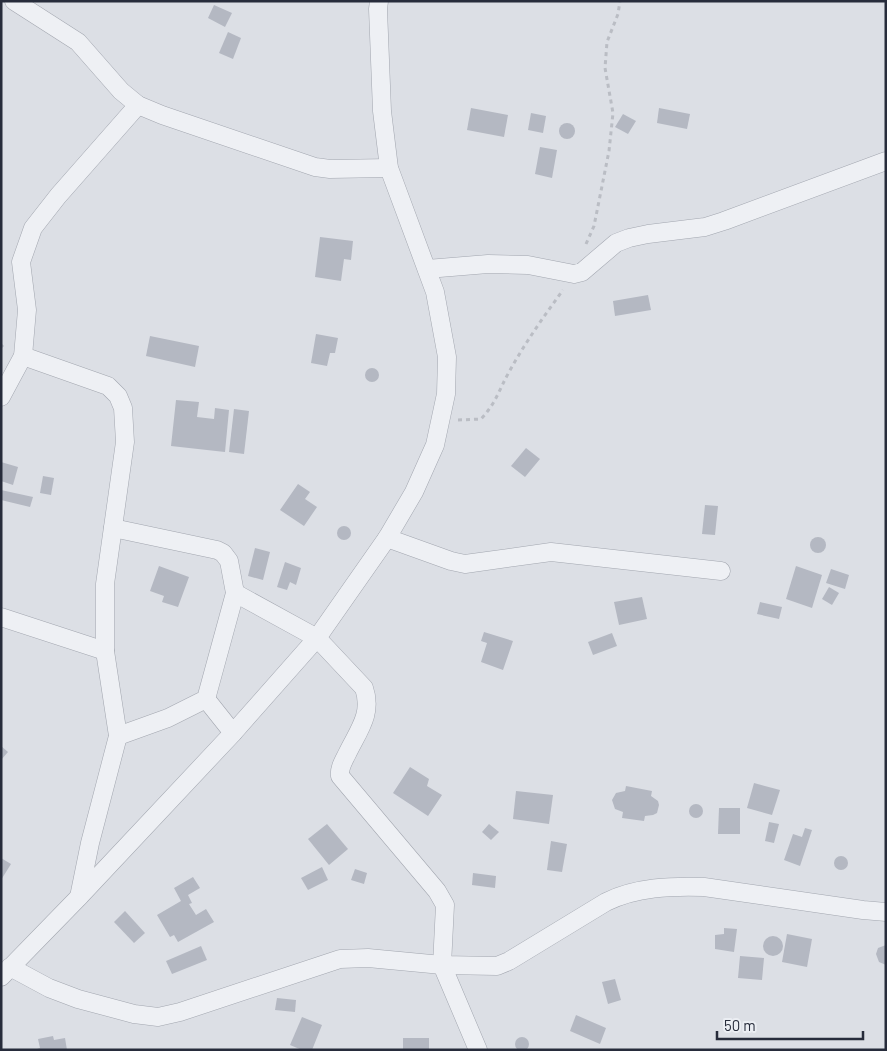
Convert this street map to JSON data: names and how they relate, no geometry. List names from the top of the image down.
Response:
{
  "scale_bar": "50 m"
}
